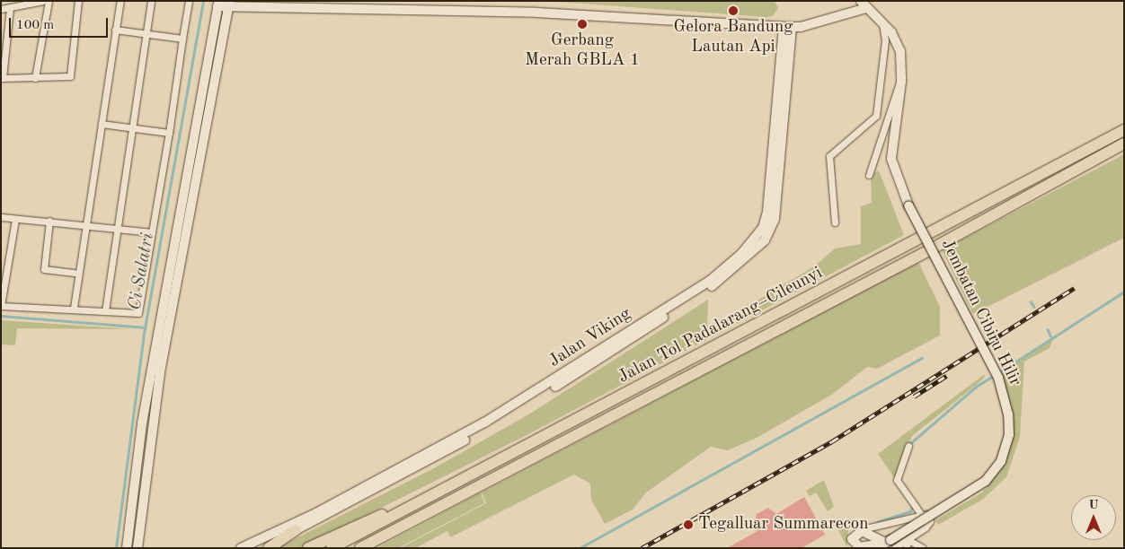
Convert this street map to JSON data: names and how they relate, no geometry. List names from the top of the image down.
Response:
{
  "streets": {
    "highway": ["Jalan Tol Padalarang–Cileunyi"],
    "street": ["Jembatan Cibiru Hilir", "Jalan Viking"]
  },
  "water": ["Ci Salatri"],
  "places": ["Gelora Bandung Lautan Api", "Gerbang Merah GBLA 1", "Tegalluar Summarecon"],
  "scale_bar": "100 m",
  "north": "top"
}
